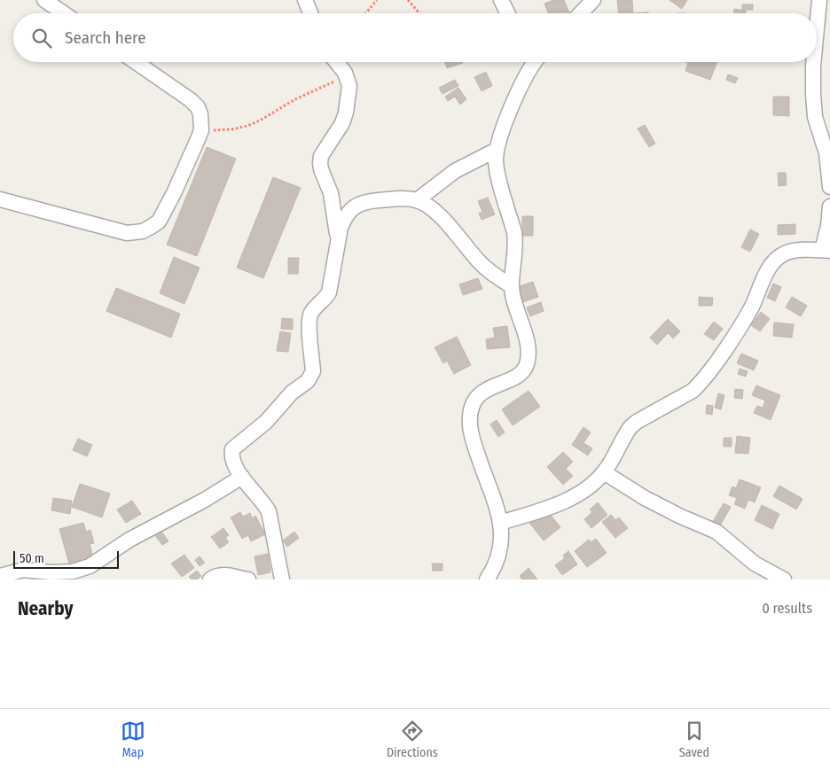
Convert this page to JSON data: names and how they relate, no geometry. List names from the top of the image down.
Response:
{
  "scale_bar": "50 m",
  "page": {
    "search": "Search here",
    "scale": "50 m",
    "heading": ["Nearby", "0 results"],
    "nav": ["Map", "Directions", "Saved"]
  }
}
